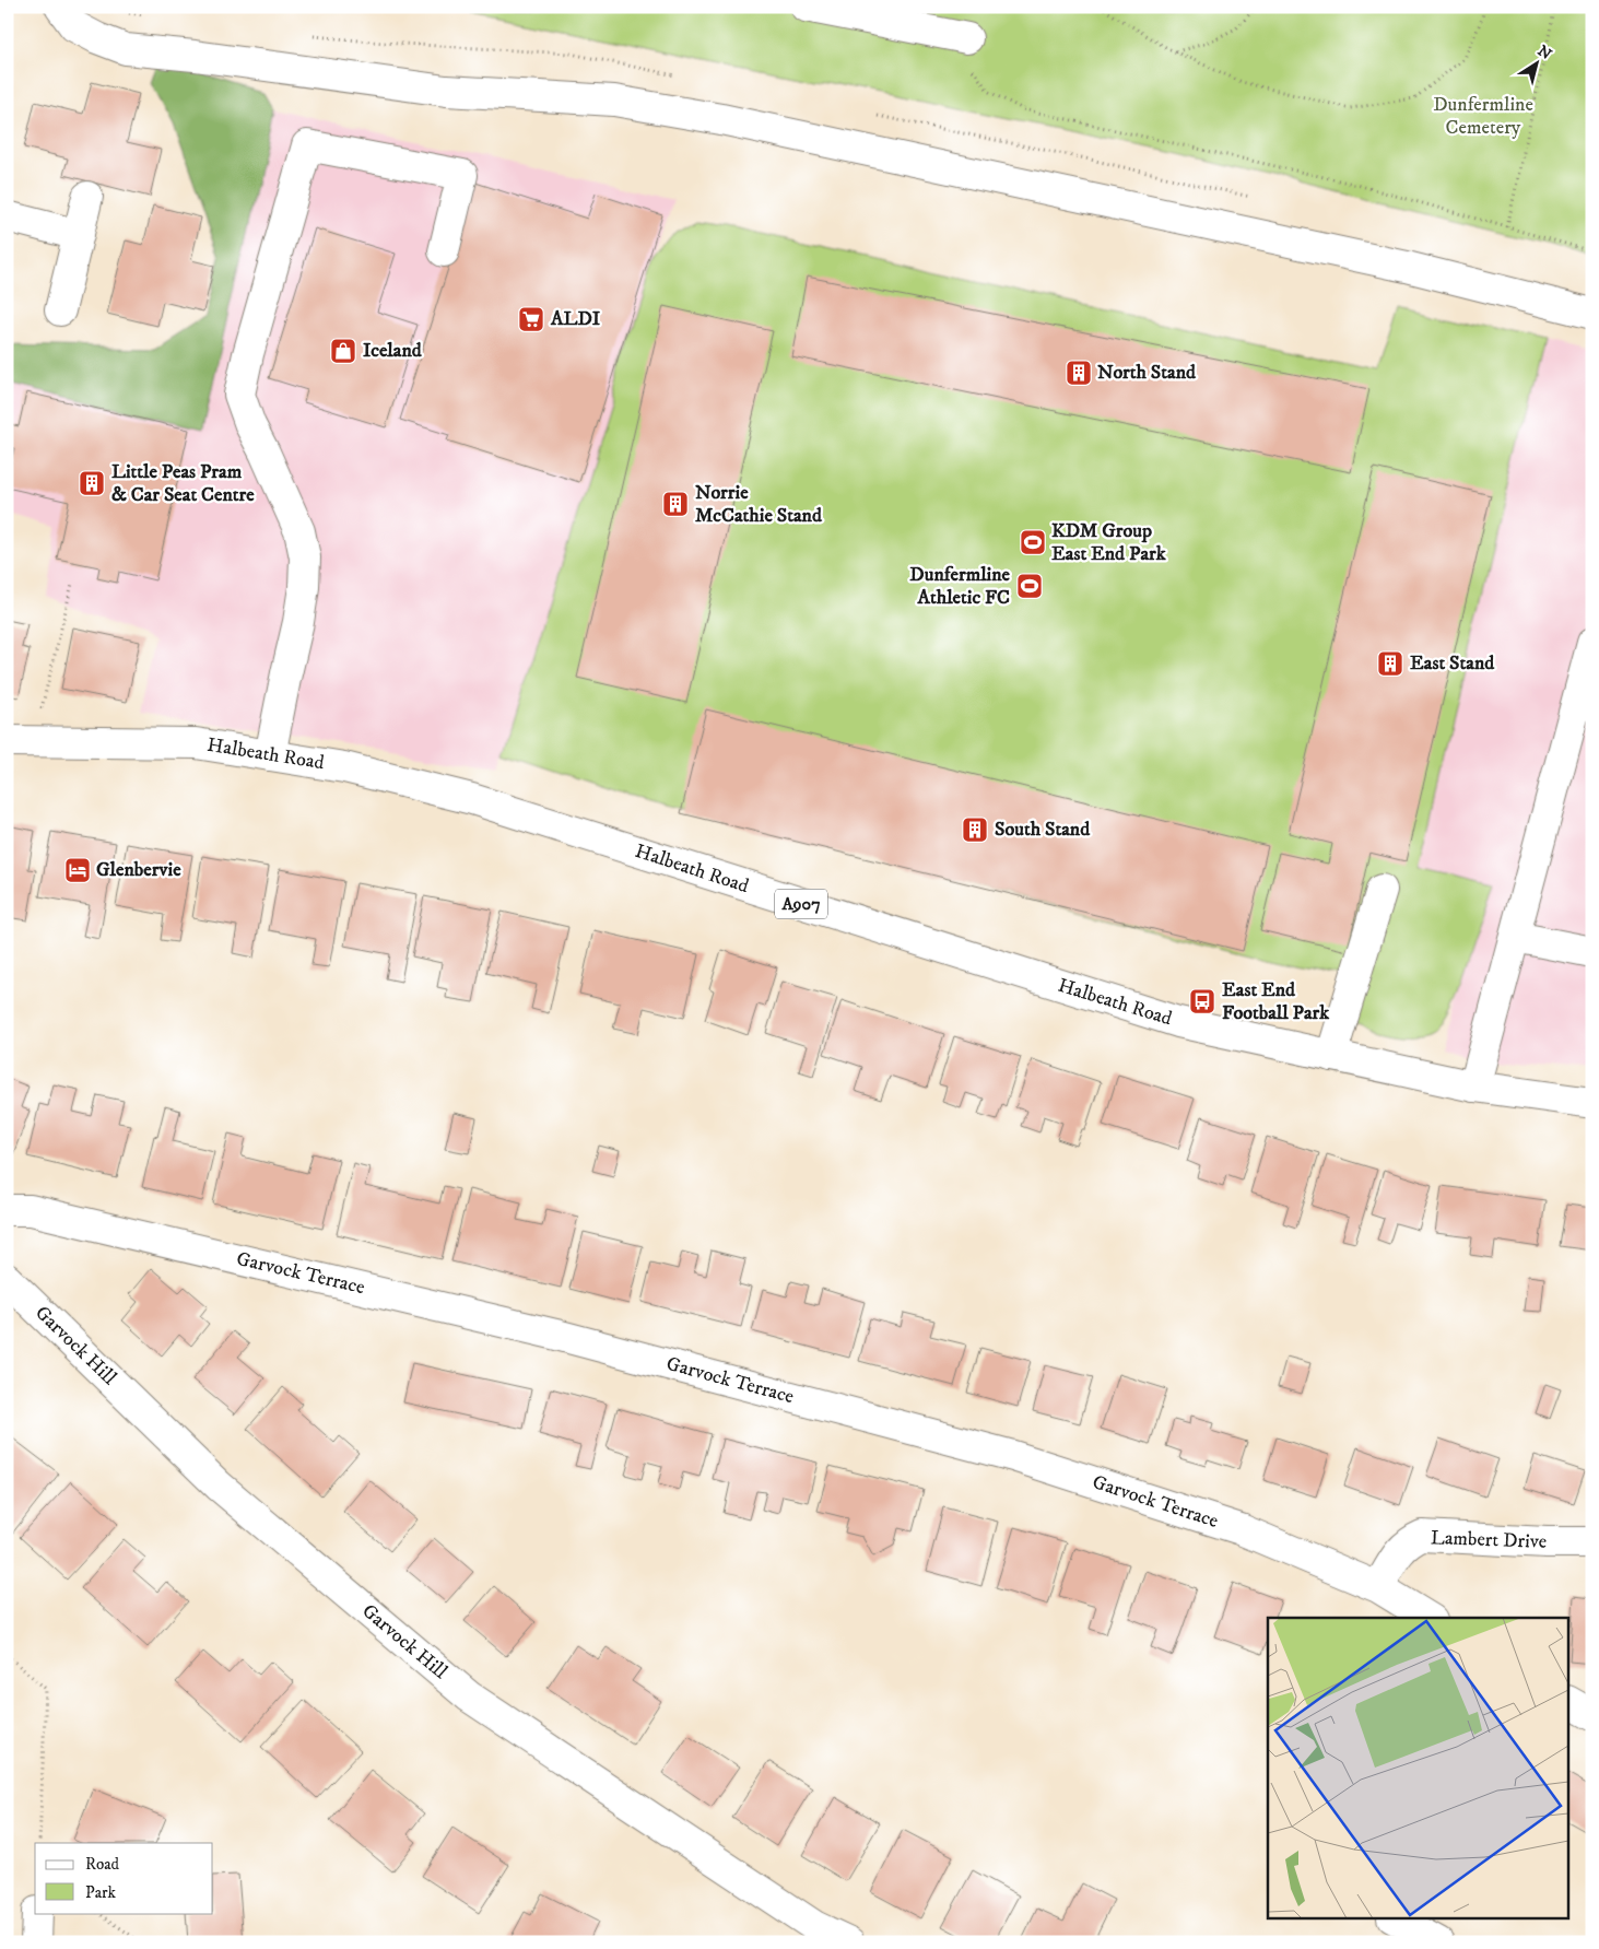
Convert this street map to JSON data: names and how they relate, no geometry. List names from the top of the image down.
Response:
{
  "streets": {
    "street": [
      "Halbeath Road",
      "A907",
      "Garvock Terrace",
      "Garvock Hill",
      "Lambert Drive"
    ]
  },
  "crossings": [
    ["Garvock Terrace", "Lambert Drive"]
  ],
  "parks": ["Dunfermline Cemetery"],
  "places": {
    "supermarket": ["ALDI"],
    "shop": ["Iceland"],
    "building": [
      "North Stand",
      "Little Peas Pram & Car Seat Centre",
      "Norrie McCathie Stand",
      "East Stand",
      "South Stand"
    ],
    "sports": ["KDM Group East End Park", "Dunfermline Athletic FC"],
    "hotel": ["Glenbervie"],
    "bus stop": ["East End Football Park"]
  },
  "legend": ["Road", "Park"],
  "north": "top right"
}
